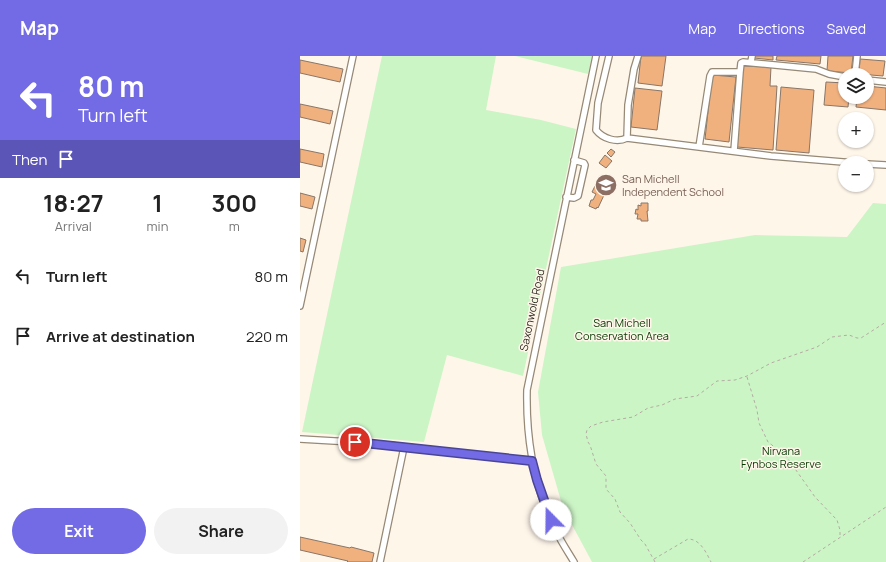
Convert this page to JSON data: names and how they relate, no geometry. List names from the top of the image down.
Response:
{
  "streets": {
    "street": ["Saxonwold Road"]
  },
  "parks": ["San Michell Conservation Area", "Nirvana Fynbos Reserve"],
  "places": {
    "school or university": ["San Michell Independent School"]
  },
  "page": {
    "header": "Map",
    "nav": ["Map", "Directions", "Saved"],
    "turn": ["80 m", "Turn left"],
    "map_buttons": ["+", "−"],
    "then": "Then",
    "eta": [
      "18:27",
      "Arrival",
      "1",
      "min",
      "300",
      "m"
    ],
    "list": [
      {
        "name": "Turn left",
        "value": "80 m"
      },
      {
        "name": "Arrive at destination",
        "value": "220 m"
      }
    ],
    "buttons": ["Exit", "Share"]
  }
}
